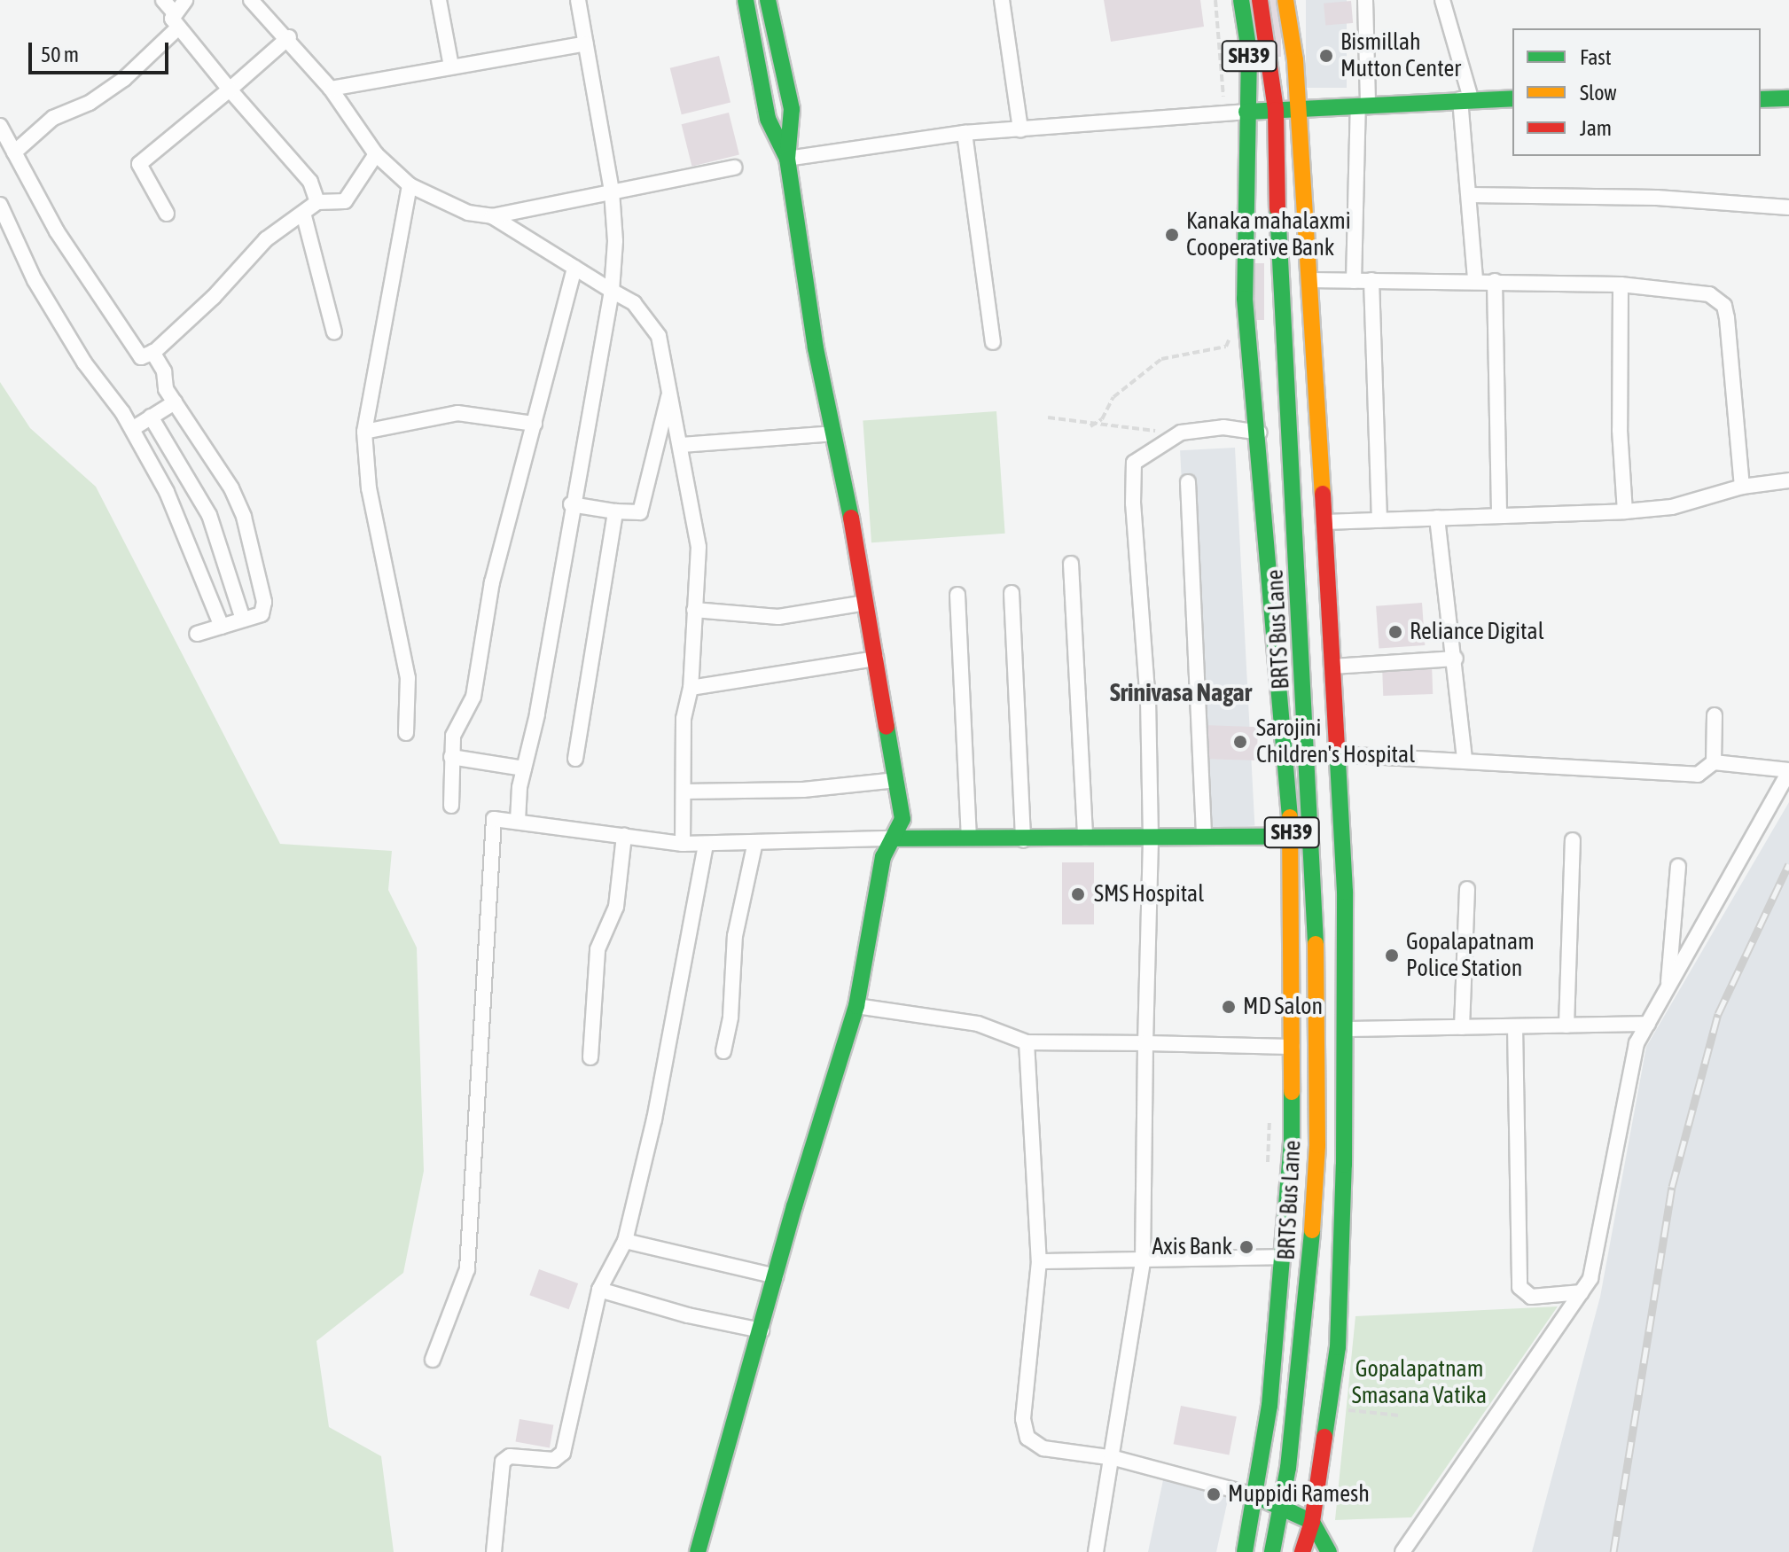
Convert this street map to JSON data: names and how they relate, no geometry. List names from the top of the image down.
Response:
{
  "streets": {
    "main road": ["SH39", "BRTS Bus Lane"]
  },
  "districts": ["Srinivasa Nagar"],
  "parks": ["Gopalapatnam Smasana Vatika"],
  "places": [
    "Bismillah Mutton Center",
    "Kanaka mahalaxmi Cooperative Bank",
    "Reliance Digital",
    "Sarojini Children's Hospital",
    "SMS Hospital",
    "Gopalapatnam Police Station",
    "MD Salon",
    "Axis Bank",
    "Muppidi Ramesh"
  ],
  "legend": ["Fast", "Slow", "Jam"],
  "scale_bar": "50 m"
}
